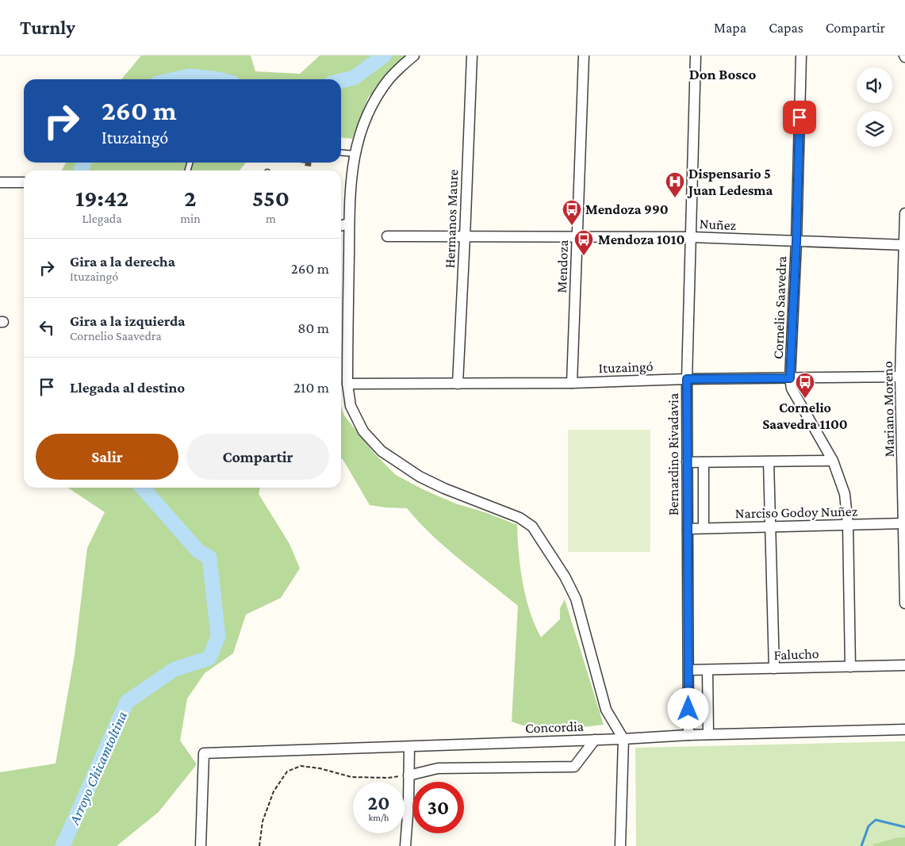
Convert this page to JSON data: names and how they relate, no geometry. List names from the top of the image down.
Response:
{
  "streets": {
    "street": [
      "Hermanos Maure",
      "Nuñez",
      "Mendoza",
      "Cornelio Saavedra",
      "Ituzaingó",
      "Mariano Moreno",
      "Bernardino Rivadavia",
      "Narciso Godoy Nuñez",
      "Falucho",
      "Concordia"
    ]
  },
  "crossings": [
    ["Hermanos Maure", "Nuñez"],
    ["Hermanos Maure", "Ituzaingó"],
    ["Nuñez", "Mendoza"],
    ["Nuñez", "Cornelio Saavedra"],
    ["Nuñez", "Mariano Moreno"],
    ["Nuñez", "Bernardino Rivadavia"],
    ["Mendoza", "Ituzaingó"],
    ["Cornelio Saavedra", "Ituzaingó"],
    ["Cornelio Saavedra", "Narciso Godoy Nuñez"],
    ["Cornelio Saavedra", "Falucho"],
    ["Ituzaingó", "Mariano Moreno"],
    ["Ituzaingó", "Bernardino Rivadavia"],
    ["Mariano Moreno", "Narciso Godoy Nuñez"],
    ["Bernardino Rivadavia", "Narciso Godoy Nuñez"],
    ["Bernardino Rivadavia", "Falucho"],
    ["Bernardino Rivadavia", "Concordia"]
  ],
  "districts": ["Don Bosco"],
  "water": ["Arroyo Chicamtoltina"],
  "places": {
    "hospital": ["Dispensario 5 Juan Ledesma"],
    "bus stop": ["Mendoza 990", "Mendoza 1010", "Cornelio Saavedra 1100"]
  },
  "page": {
    "header": "Turnly",
    "nav": ["Mapa", "Capas", "Compartir"],
    "turn": ["260 m", "Ituzaingó"],
    "eta": [
      "19:42",
      "Llegada",
      "2",
      "min",
      "550",
      "m"
    ],
    "list": [
      {
        "name": "Gira a la derecha",
        "note": "Ituzaingó",
        "value": "260 m"
      },
      {
        "name": "Gira a la izquierda",
        "note": "Cornelio Saavedra",
        "value": "80 m"
      },
      {
        "name": "Llegada al destino",
        "value": "210 m"
      }
    ],
    "buttons": ["Salir", "Compartir"],
    "speed": "20 km/h",
    "limit": "30"
  }
}
